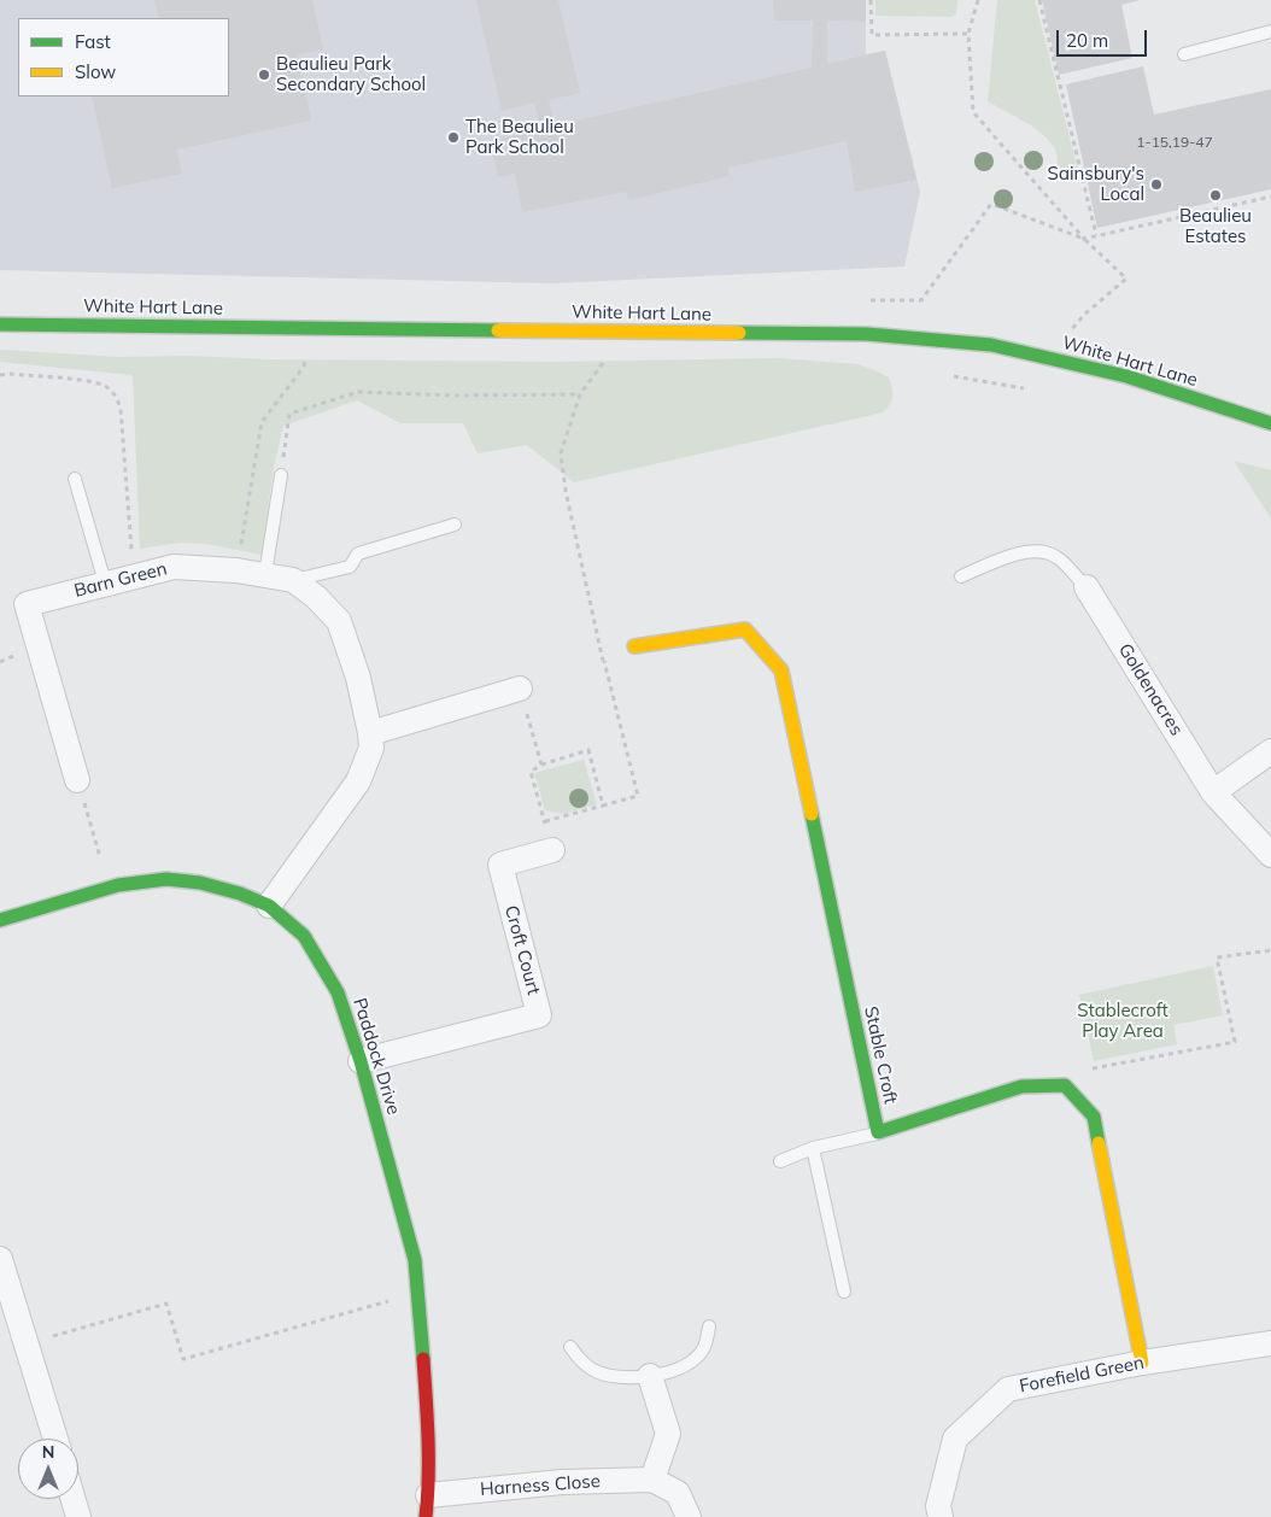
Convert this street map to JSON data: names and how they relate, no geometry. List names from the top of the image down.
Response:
{
  "streets": {
    "street": [
      "White Hart Lane",
      "Barn Green",
      "Goldenacres",
      "Croft Court",
      "Stable Croft",
      "Paddock Drive",
      "Forefield Green",
      "Harness Close"
    ]
  },
  "crossings": [
    ["Barn Green", "Paddock Drive"],
    ["Croft Court", "Paddock Drive"],
    ["Paddock Drive", "Harness Close"]
  ],
  "parks": ["Stablecroft Play Area"],
  "places": [
    "Beaulieu Park Secondary School",
    "The Beaulieu Park School",
    "Sainsbury's Local",
    "Beaulieu Estates"
  ],
  "house_numbers": ["1-15,19-47"],
  "legend": ["Fast", "Slow"],
  "scale_bar": "20 m",
  "north": "top"
}
